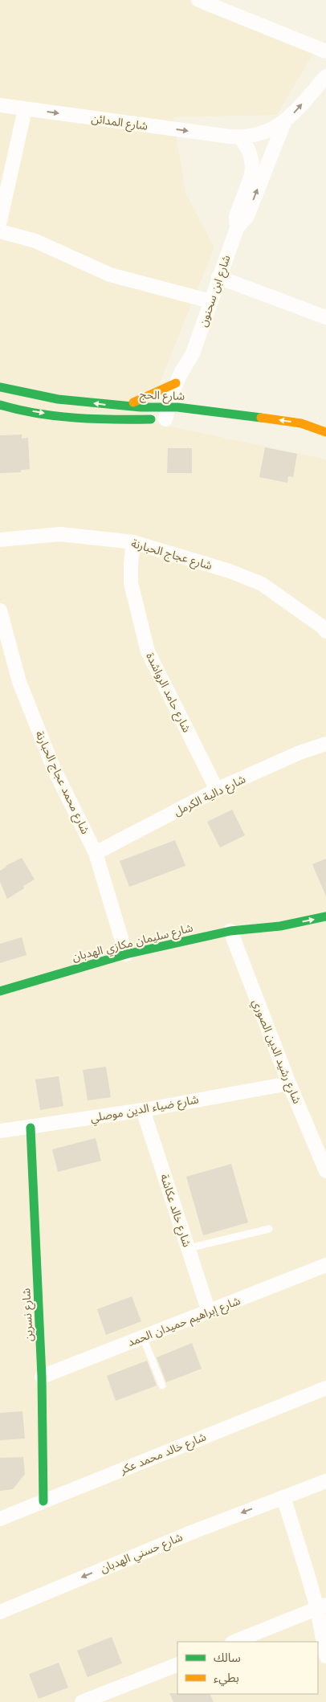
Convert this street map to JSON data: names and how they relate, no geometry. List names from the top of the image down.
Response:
{
  "streets": {
    "street": [
      "شارع المدائن",
      "شارع ابن سحنون",
      "شارع الحج",
      "شارع عجاج الحبارنة",
      "شارع حامد الرواشدة",
      "شارع محمد عجاج الحبارنة",
      "شارع دالية الكرمل",
      "شارع سليمان مكازي الهدبان",
      "شارع رشيد الدين الصوري",
      "شارع ضياء الدين موصلي",
      "شارع خالد عكاشة",
      "شارع نسرين",
      "شارع إبراهيم حميدان الحمد",
      "شارع خالد محمد عكر",
      "شارع حسني الهدبان"
    ]
  },
  "crossings": [
    ["شارع المدائن", "شارع ابن سحنون"],
    ["شارع ابن سحنون", "شارع الحج"],
    ["شارع عجاج الحبارنة", "شارع حامد الرواشدة"],
    ["شارع حامد الرواشدة", "شارع دالية الكرمل"],
    ["شارع محمد عجاج الحبارنة", "شارع دالية الكرمل"],
    ["شارع محمد عجاج الحبارنة", "شارع سليمان مكازي الهدبان"],
    ["شارع سليمان مكازي الهدبان", "شارع رشيد الدين الصوري"],
    ["شارع رشيد الدين الصوري", "شارع ضياء الدين موصلي"],
    ["شارع ضياء الدين موصلي", "شارع خالد عكاشة"],
    ["شارع ضياء الدين موصلي", "شارع نسرين"],
    ["شارع خالد عكاشة", "شارع إبراهيم حميدان الحمد"],
    ["شارع نسرين", "شارع إبراهيم حميدان الحمد"],
    ["شارع نسرين", "شارع خالد محمد عكر"]
  ],
  "one_way": ["شارع المدائن"],
  "legend": ["سالك", "بطيء"]
}
